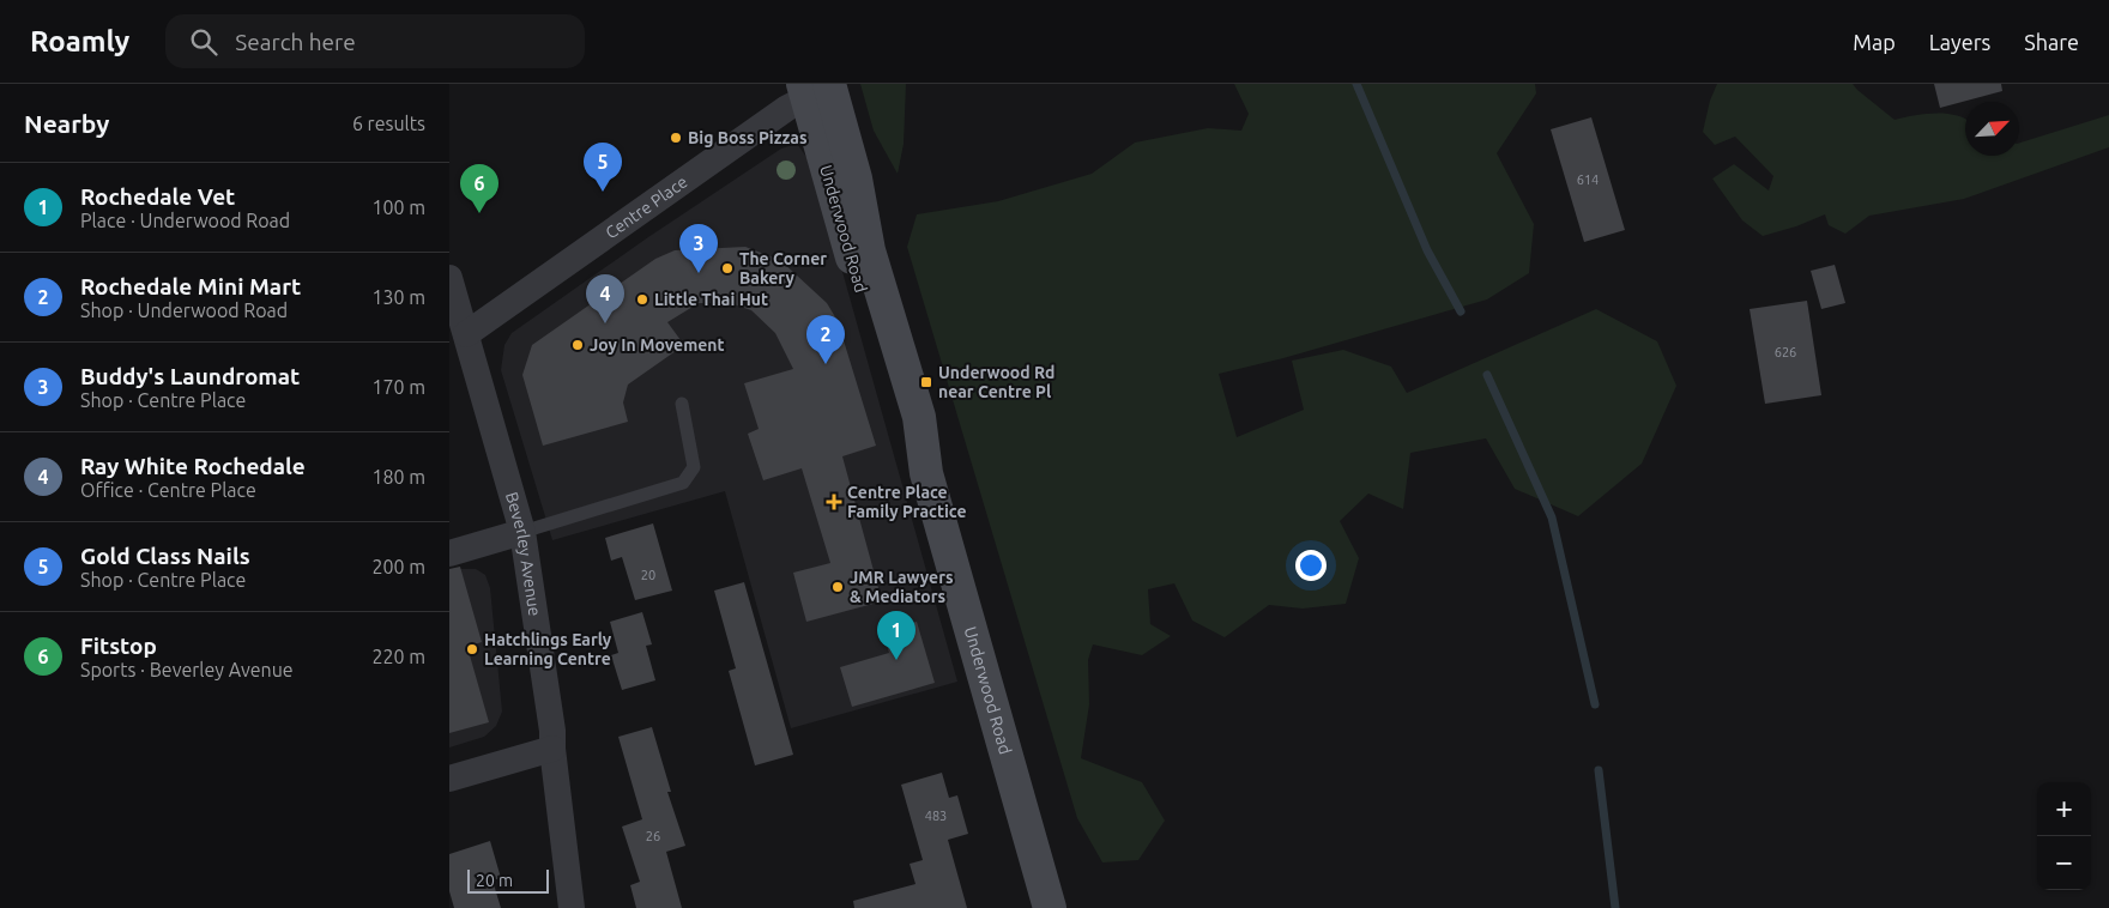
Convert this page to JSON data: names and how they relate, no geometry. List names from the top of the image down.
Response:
{
  "streets": {
    "main road": ["Underwood Road"],
    "street": ["Centre Place", "Beverley Avenue"]
  },
  "crossings": [
    ["Centre Place", "Underwood Road"],
    ["Centre Place", "Beverley Avenue"]
  ],
  "places": {
    "other": [
      "Big Boss Pizzas",
      "The Corner Bakery",
      "Little Thai Hut",
      "Joy In Movement",
      "JMR Lawyers & Mediators",
      "Hatchlings Early Learning Centre"
    ],
    "transit": ["Underwood Rd near Centre Pl"],
    "health": ["Centre Place Family Practice"]
  },
  "house_numbers": [
    "614",
    "626",
    "20",
    "483",
    "26"
  ],
  "scale_bar": "20 m",
  "north": "top right",
  "page": {
    "header": "Roamly",
    "search": "Search here",
    "nav": ["Map", "Layers", "Share"],
    "heading": ["Nearby", "6 results"],
    "pins": [
      "5",
      "6",
      "3",
      "4",
      "2",
      "1"
    ],
    "list": [
      {
        "mark": "1",
        "name": "Rochedale Vet",
        "note": "Place · Underwood Road",
        "value": "100 m"
      },
      {
        "mark": "2",
        "name": "Rochedale Mini Mart",
        "note": "Shop · Underwood Road",
        "value": "130 m"
      },
      {
        "mark": "3",
        "name": "Buddy's Laundromat",
        "note": "Shop · Centre Place",
        "value": "170 m"
      },
      {
        "mark": "4",
        "name": "Ray White Rochedale",
        "note": "Office · Centre Place",
        "value": "180 m"
      },
      {
        "mark": "5",
        "name": "Gold Class Nails",
        "note": "Shop · Centre Place",
        "value": "200 m"
      },
      {
        "mark": "6",
        "name": "Fitstop",
        "note": "Sports · Beverley Avenue",
        "value": "220 m"
      }
    ],
    "map_buttons": ["+", "−"],
    "scale": "20 m"
  }
}
